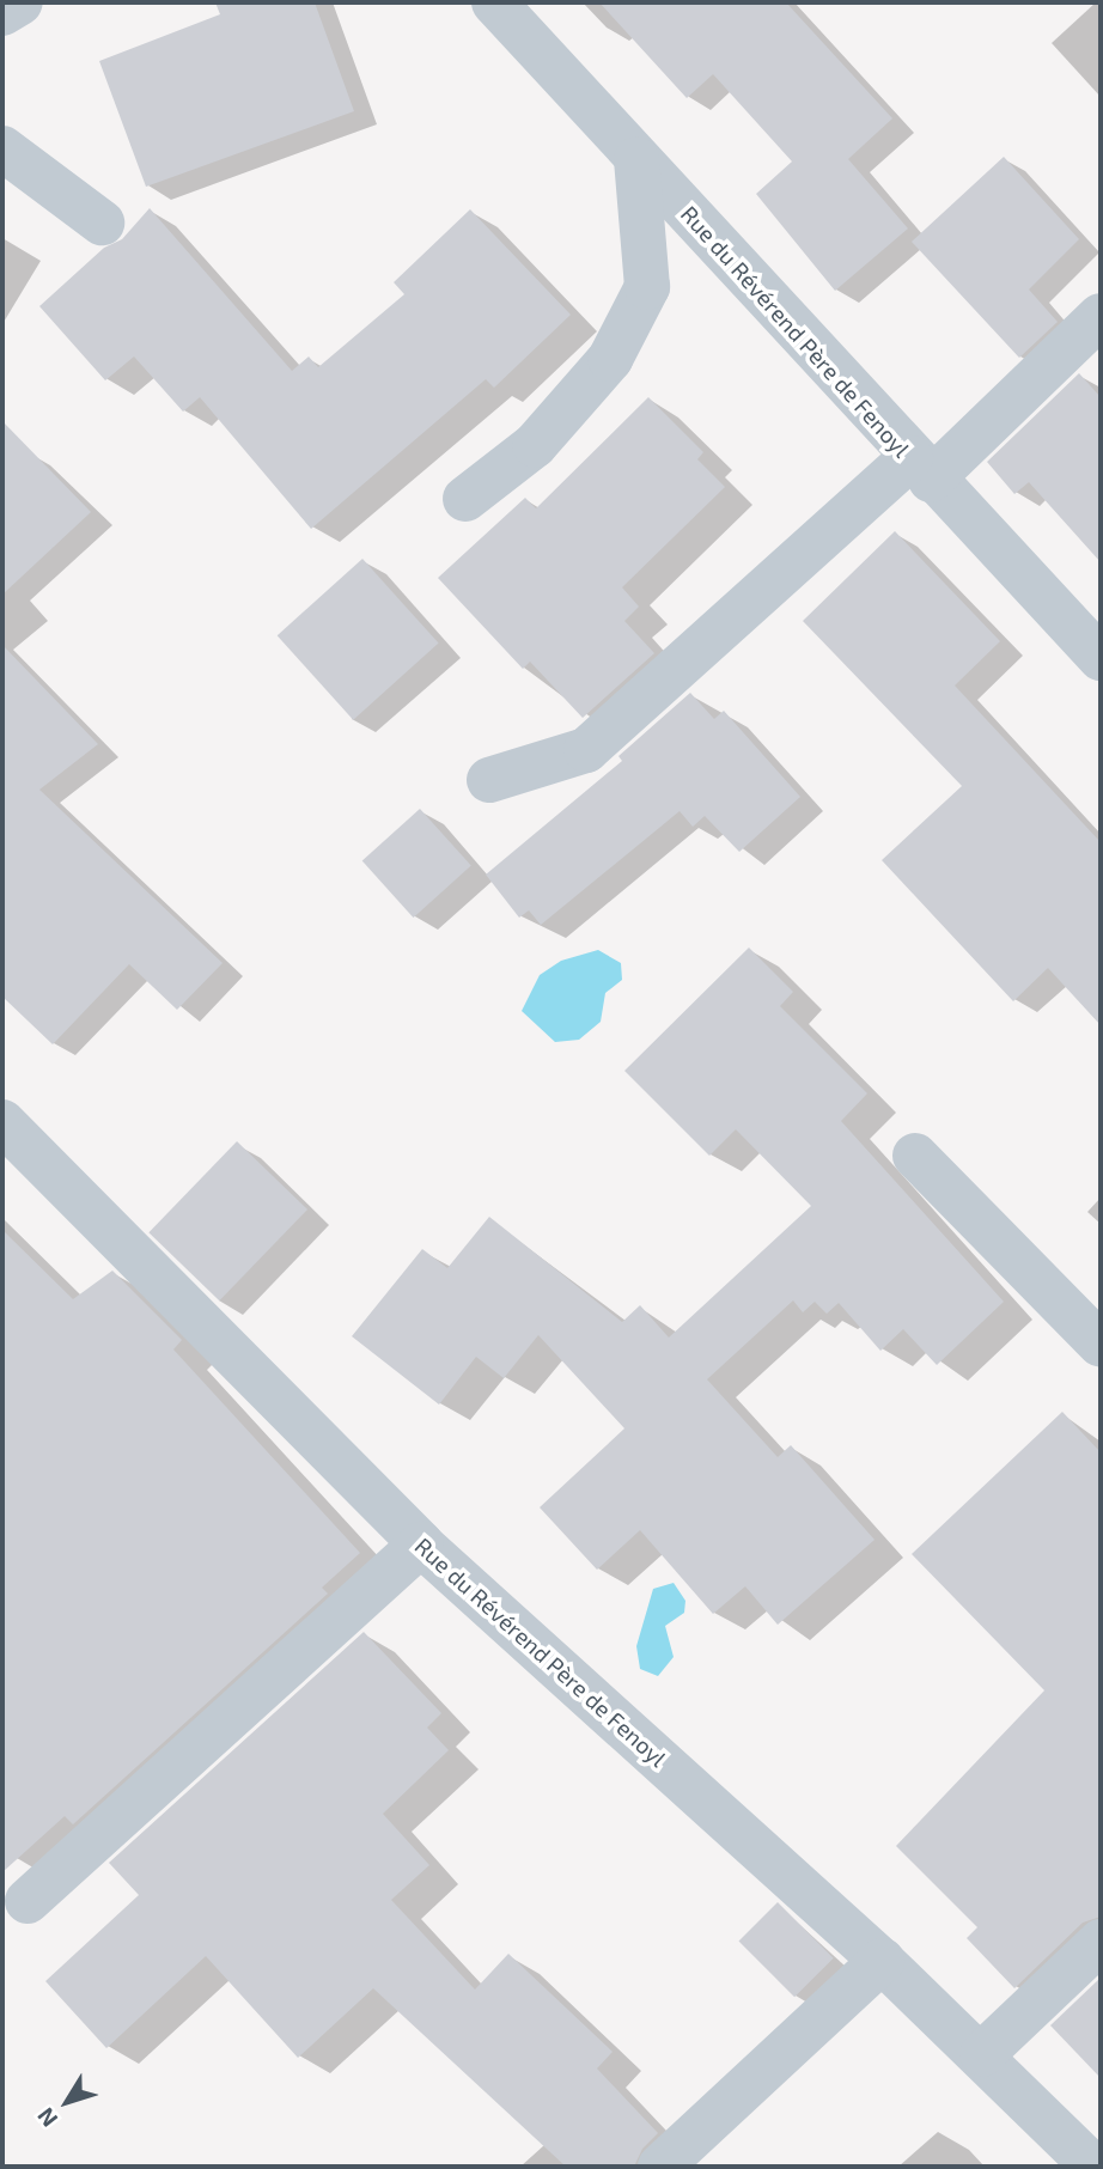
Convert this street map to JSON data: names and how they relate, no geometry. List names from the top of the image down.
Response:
{
  "streets": {
    "street": ["Rue du Révérend Père de Fenoyl"]
  },
  "north": "bottom left"
}
